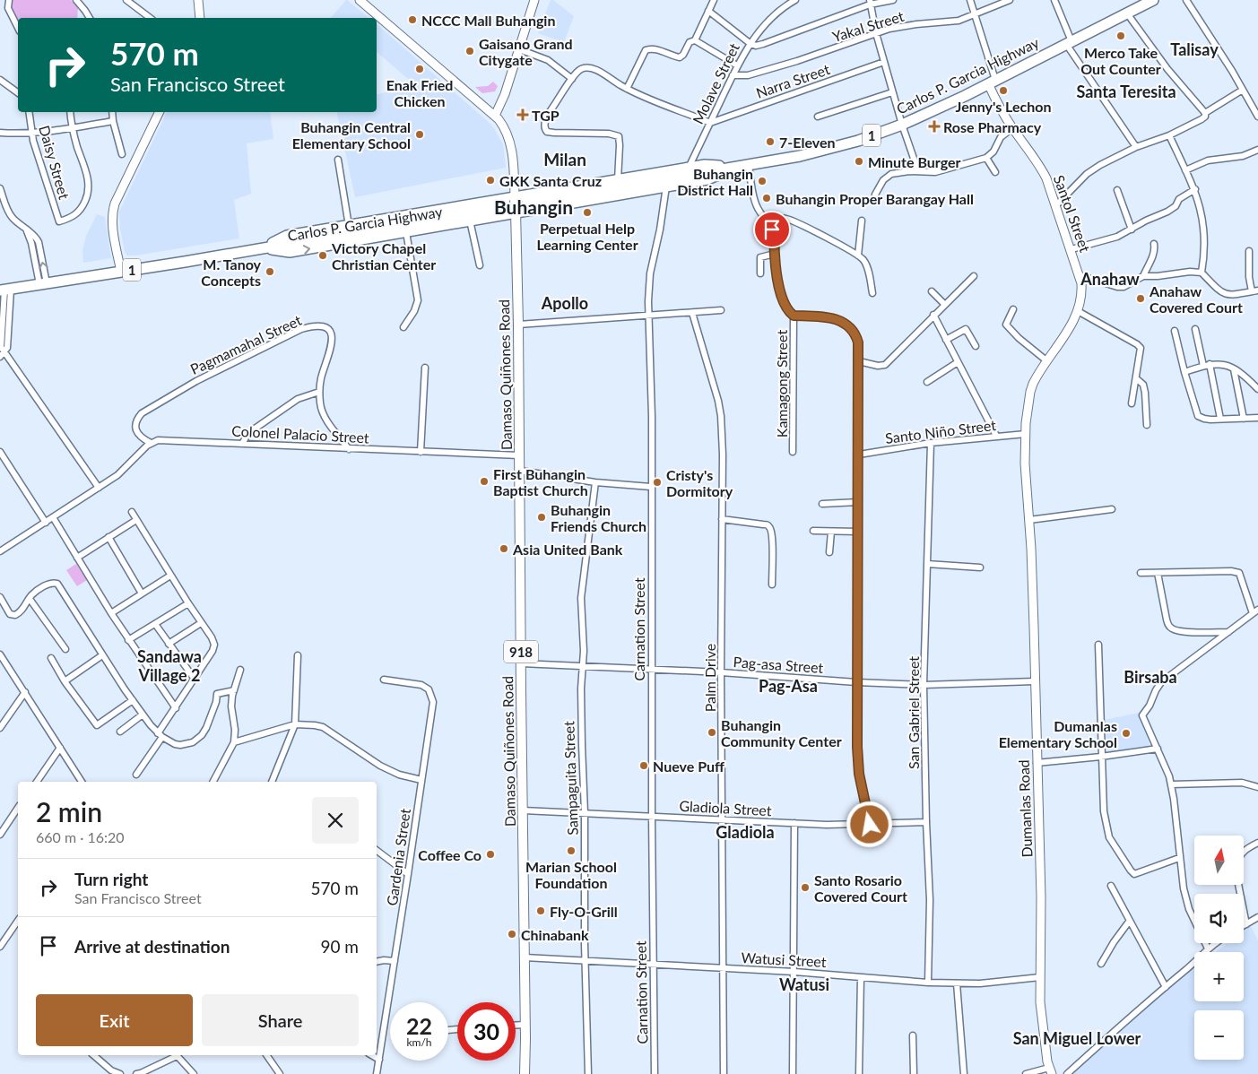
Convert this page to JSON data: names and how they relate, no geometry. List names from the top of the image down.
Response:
{
  "streets": {
    "highway": ["Carlos P. Garcia Highway", "1"],
    "main road": [
      "Santol Street",
      "Damaso Quiñones Road",
      "918",
      "Dumanlas Road"
    ],
    "street": [
      "Yakal Street",
      "Narra Street",
      "Molave Street",
      "Daisy Street",
      "Pagmamahal Street",
      "Kamagong Street",
      "Santo Niño Street",
      "Colonel Palacio Street",
      "Carnation Street",
      "Pag-asa Street",
      "Palm Drive",
      "San Gabriel Street",
      "Sampaguita Street",
      "Gladiola Street",
      "Gardenia Street",
      "Watusi Street"
    ]
  },
  "crossings": [
    ["Yakal Street", "Molave Street"],
    ["Carlos P. Garcia Highway", "Molave Street"],
    ["Carlos P. Garcia Highway", "Santol Street"],
    ["Carlos P. Garcia Highway", "Damaso Quiñones Road"],
    ["Carlos P. Garcia Highway", "Carnation Street"],
    ["Carlos P. Garcia Highway", "918"],
    ["Narra Street", "Molave Street"],
    ["Santol Street", "Santo Niño Street"],
    ["Santol Street", "Dumanlas Road"],
    ["Pagmamahal Street", "Colonel Palacio Street"],
    ["Damaso Quiñones Road", "Colonel Palacio Street"],
    ["Damaso Quiñones Road", "918"],
    ["Damaso Quiñones Road", "Pag-asa Street"],
    ["Damaso Quiñones Road", "Gladiola Street"],
    ["Damaso Quiñones Road", "Watusi Street"],
    ["Santo Niño Street", "San Gabriel Street"],
    ["Santo Niño Street", "Dumanlas Road"],
    ["Carnation Street", "Pag-asa Street"],
    ["Carnation Street", "Gladiola Street"],
    ["Carnation Street", "Watusi Street"],
    ["Pag-asa Street", "Palm Drive"],
    ["Pag-asa Street", "San Gabriel Street"],
    ["Pag-asa Street", "Sampaguita Street"],
    ["Pag-asa Street", "Dumanlas Road"],
    ["Palm Drive", "Gladiola Street"],
    ["Palm Drive", "Watusi Street"],
    ["San Gabriel Street", "Gladiola Street"],
    ["San Gabriel Street", "Watusi Street"],
    ["Sampaguita Street", "Gladiola Street"],
    ["Sampaguita Street", "Watusi Street"],
    ["Dumanlas Road", "Watusi Street"]
  ],
  "districts": [
    "Talisay",
    "Santa Teresita",
    "Milan",
    "Buhangin",
    "Anahaw",
    "Apollo",
    "Sandawa Village 2",
    "Birsaba",
    "Pag-Asa",
    "Gladiola",
    "Watusi",
    "San Miguel Lower"
  ],
  "places": {
    "other": [
      "NCCC Mall Buhangin",
      "Merco Take Out Counter",
      "Gaisano Grand Citygate",
      "Enak Fried Chicken",
      "Jenny's Lechon",
      "Buhangin Central Elementary School",
      "7-Eleven",
      "Minute Burger",
      "GKK Santa Cruz",
      "Buhangin District Hall",
      "Buhangin Proper Barangay Hall",
      "Perpetual Help Learning Center",
      "Victory Chapel Christian Center",
      "M. Tanoy Concepts",
      "Anahaw Covered Court",
      "First Buhangin Baptist Church",
      "Cristy's Dormitory",
      "Buhangin Friends Church",
      "Asia United Bank",
      "Buhangin Community Center",
      "Dumanlas Elementary School",
      "Nueve Puff",
      "Marian School Foundation",
      "Coffee Co",
      "Santo Rosario Covered Court",
      "Fly-O-Grill",
      "Chinabank"
    ],
    "health": ["TGP", "Rose Pharmacy"]
  },
  "north": "top",
  "page": {
    "turn": ["570 m", "San Francisco Street"],
    "heading": ["2 min", "660 m · 16:20"],
    "map_buttons": ["+", "−"],
    "list": [
      {
        "name": "Turn right",
        "note": "San Francisco Street",
        "value": "570 m"
      },
      {
        "name": "Arrive at destination",
        "value": "90 m"
      }
    ],
    "buttons": ["Exit", "Share"],
    "speed": "22 km/h",
    "limit": "30"
  }
}
